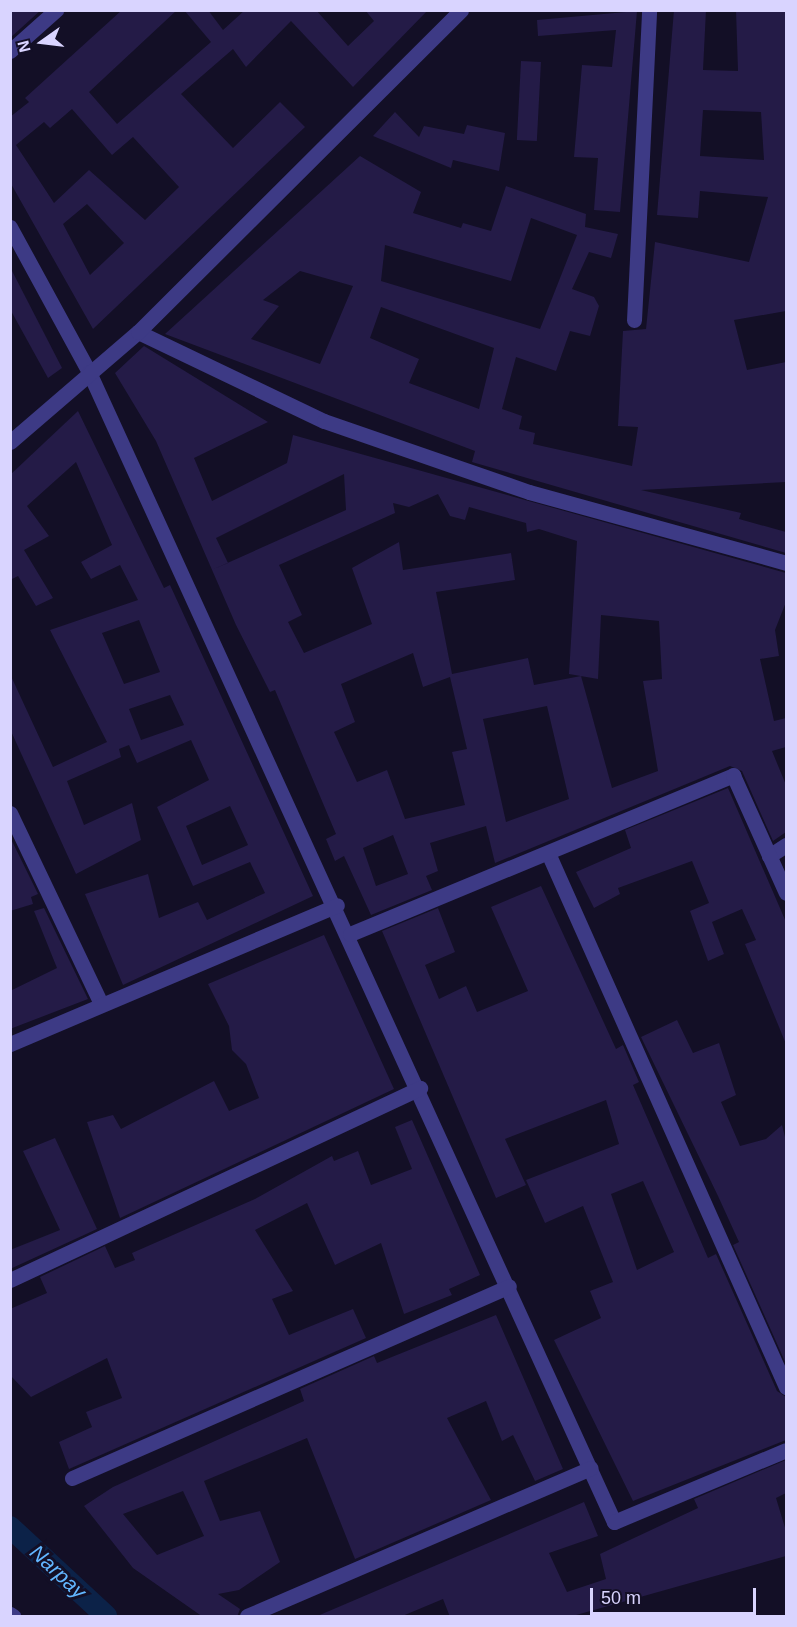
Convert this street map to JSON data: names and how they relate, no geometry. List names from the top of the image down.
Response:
{
  "water": ["Narpay"],
  "scale_bar": "50 m",
  "north": "left"
}
